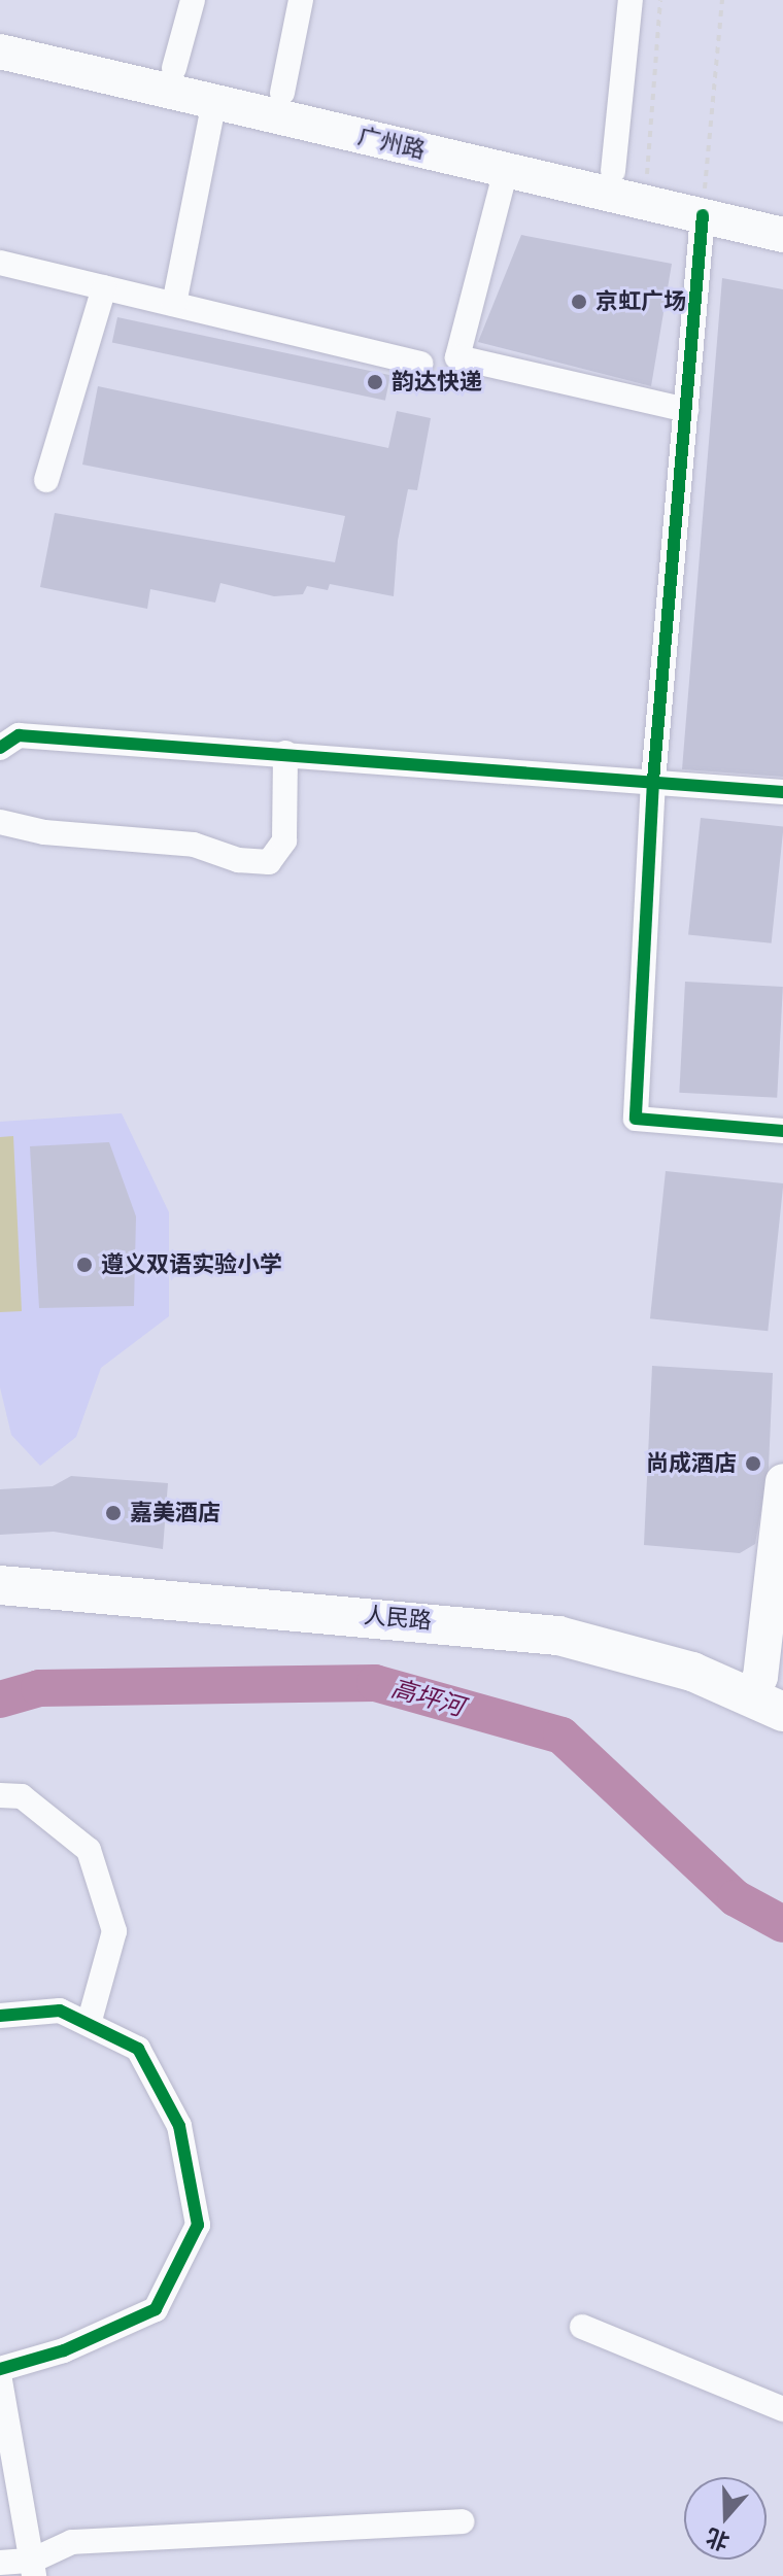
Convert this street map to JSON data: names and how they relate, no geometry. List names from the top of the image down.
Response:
{
  "streets": {
    "main road": ["广州路", "人民路"]
  },
  "water": ["高坪河"],
  "places": [
    "京虹广场",
    "韵达快递",
    "遵义双语实验小学",
    "尚成酒店",
    "嘉美酒店"
  ],
  "north": "bottom"
}
